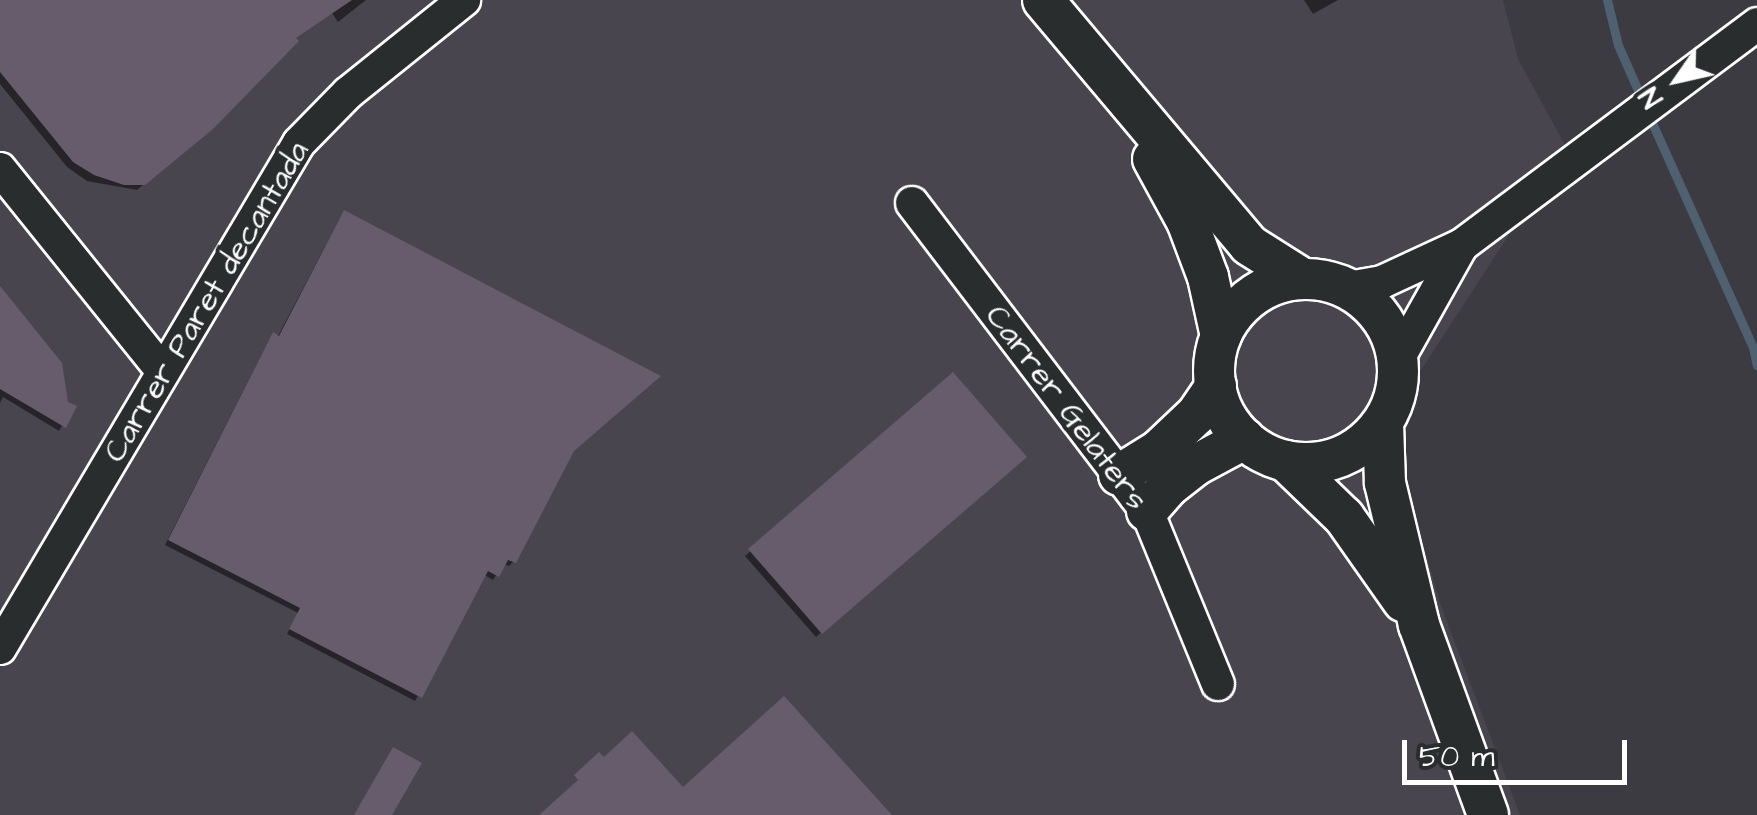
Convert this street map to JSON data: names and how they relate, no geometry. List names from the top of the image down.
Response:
{
  "streets": {
    "street": ["Carrer Paret decantada", "Carrer Gelaters"]
  },
  "scale_bar": "50 m",
  "north": "bottom left"
}
